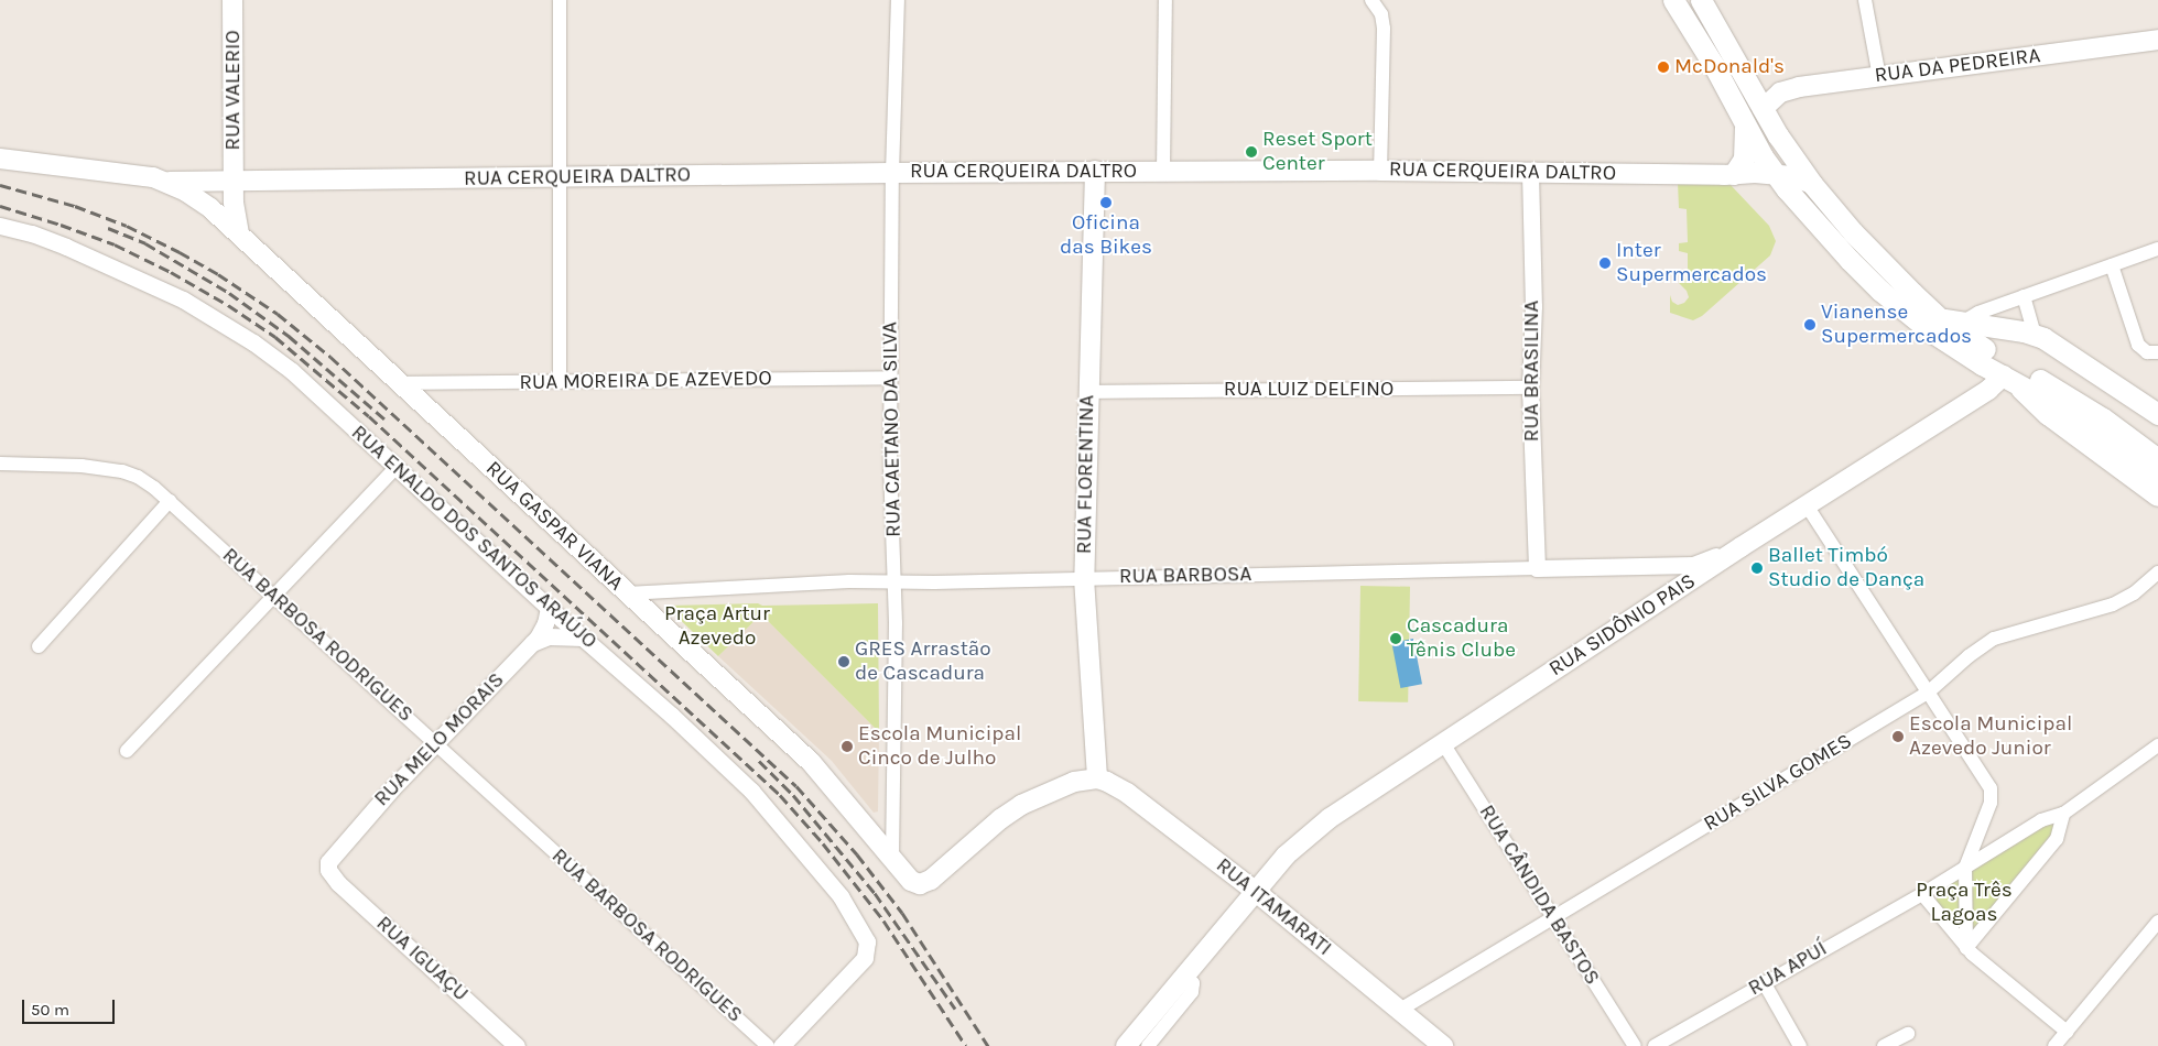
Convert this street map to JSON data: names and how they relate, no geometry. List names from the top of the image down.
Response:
{
  "streets": {
    "main road": [
      "RUA DA PEDREIRA",
      "RUA VALERIO",
      "RUA CERQUEIRA DALTRO",
      "RUA FLORENTINA",
      "RUA GASPAR VIANA",
      "RUA SIDÔNIO PAIS",
      "RUA ITAMARATI"
    ],
    "street": [
      "RUA BRASILINA",
      "RUA MOREIRA DE AZEVEDO",
      "RUA LUIZ DELFINO",
      "RUA CAETANO DA SILVA",
      "RUA ENALDO DOS SANTOS ARAÚJO",
      "RUA BARBOSA",
      "RUA BARBOSA RODRIGUES",
      "RUA MELO MORAIS",
      "RUA SILVA GOMES",
      "RUA CÂNDIDA BASTOS",
      "RUA IGUAÇU",
      "RUA APUÍ"
    ]
  },
  "crossings": [
    ["RUA VALERIO", "RUA CERQUEIRA DALTRO"],
    ["RUA CERQUEIRA DALTRO", "RUA BRASILINA"],
    ["RUA CERQUEIRA DALTRO", "RUA CAETANO DA SILVA"],
    ["RUA CERQUEIRA DALTRO", "RUA FLORENTINA"],
    ["RUA CERQUEIRA DALTRO", "RUA GASPAR VIANA"],
    ["RUA BRASILINA", "RUA LUIZ DELFINO"],
    ["RUA BRASILINA", "RUA BARBOSA"],
    ["RUA MOREIRA DE AZEVEDO", "RUA CAETANO DA SILVA"],
    ["RUA MOREIRA DE AZEVEDO", "RUA GASPAR VIANA"],
    ["RUA LUIZ DELFINO", "RUA FLORENTINA"],
    ["RUA CAETANO DA SILVA", "RUA GASPAR VIANA"],
    ["RUA CAETANO DA SILVA", "RUA BARBOSA"],
    ["RUA FLORENTINA", "RUA GASPAR VIANA"],
    ["RUA FLORENTINA", "RUA BARBOSA"],
    ["RUA FLORENTINA", "RUA ITAMARATI"],
    ["RUA GASPAR VIANA", "RUA BARBOSA"],
    ["RUA GASPAR VIANA", "RUA ITAMARATI"],
    ["RUA ENALDO DOS SANTOS ARAÚJO", "RUA MELO MORAIS"],
    ["RUA BARBOSA", "RUA SIDÔNIO PAIS"],
    ["RUA SIDÔNIO PAIS", "RUA CÂNDIDA BASTOS"],
    ["RUA SIDÔNIO PAIS", "RUA ITAMARATI"],
    ["RUA BARBOSA RODRIGUES", "RUA MELO MORAIS"],
    ["RUA MELO MORAIS", "RUA IGUAÇU"],
    ["RUA SILVA GOMES", "RUA CÂNDIDA BASTOS"],
    ["RUA SILVA GOMES", "RUA ITAMARATI"]
  ],
  "parks": ["Praça Artur Azevedo", "Praça Três Lagoas"],
  "places": [
    "McDonald's",
    "Reset Sport Center",
    "Oficina das Bikes",
    "Inter Supermercados",
    "Vianense Supermercados",
    "Ballet Timbó Studio de Dança",
    "Cascadura Tênis Clube",
    "GRES Arrastão de Cascadura",
    "Escola Municipal Azevedo Junior",
    "Escola Municipal Cinco de Julho"
  ],
  "scale_bar": "50 m"
}
